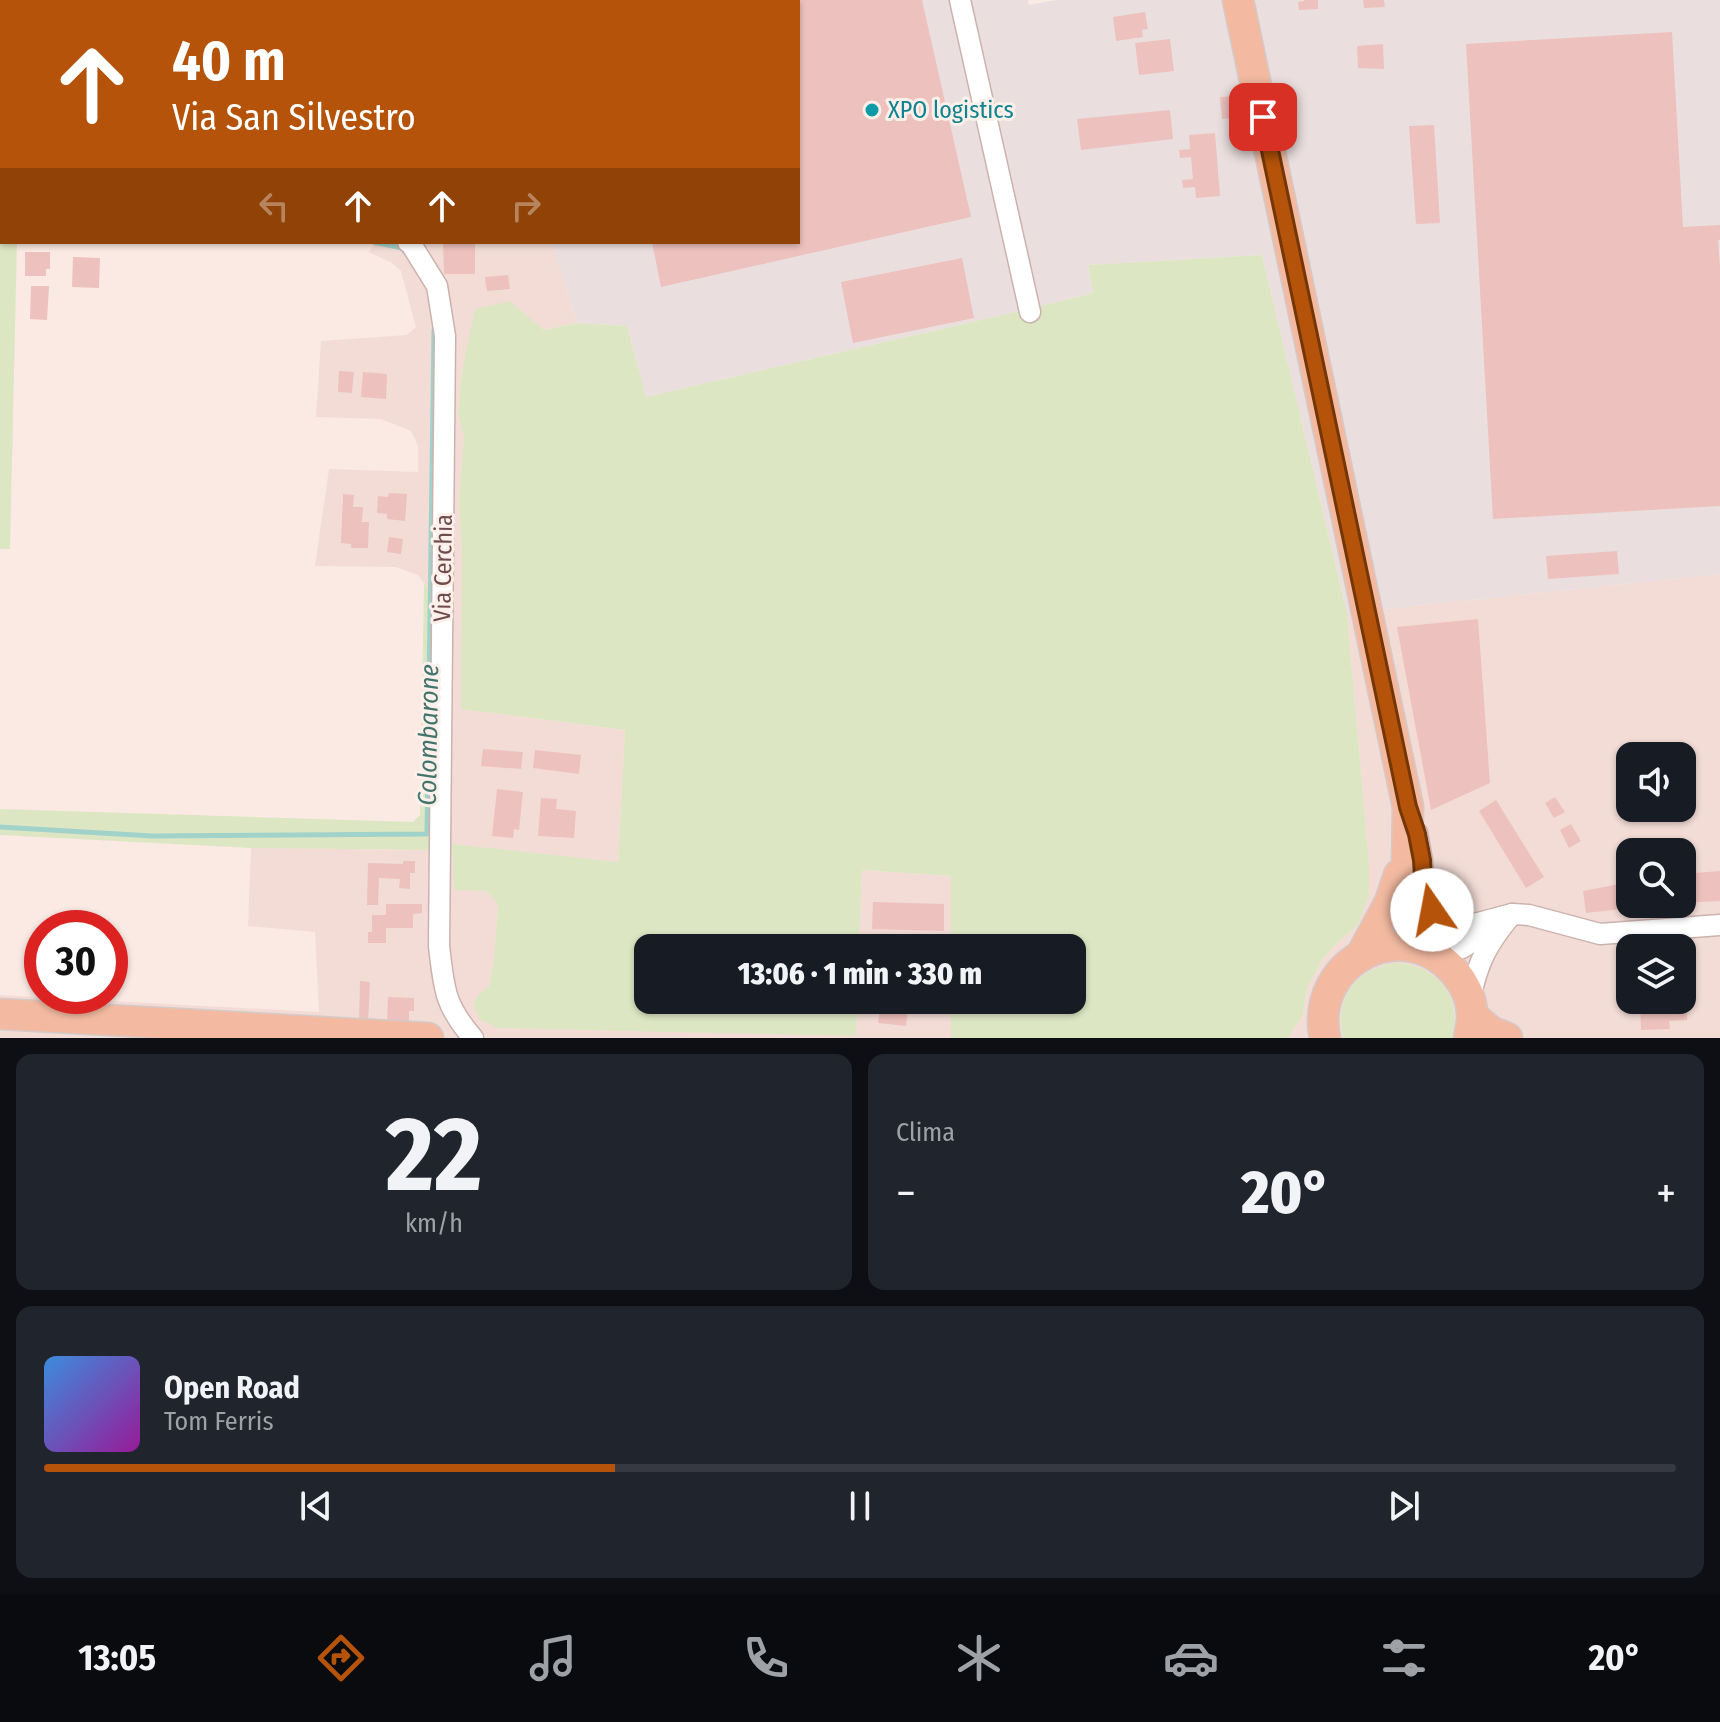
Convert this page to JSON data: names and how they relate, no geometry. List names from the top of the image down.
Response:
{
  "streets": {
    "street": ["Via Cerchia"]
  },
  "water": ["Colombarone"],
  "places": ["XPO logistics"],
  "page": {
    "turn": ["40 m", "Via San Silvestro"],
    "limit": "30",
    "trip": "13:06 · 1 min · 330 m",
    "tile": [
      ["22", "km/h"],
      "Clima"
    ],
    "heat": ["−", "20°", "+"],
    "song": ["Open Road", "Tom Ferris"],
    "tabs": ["13:05", "20°"]
  }
}
